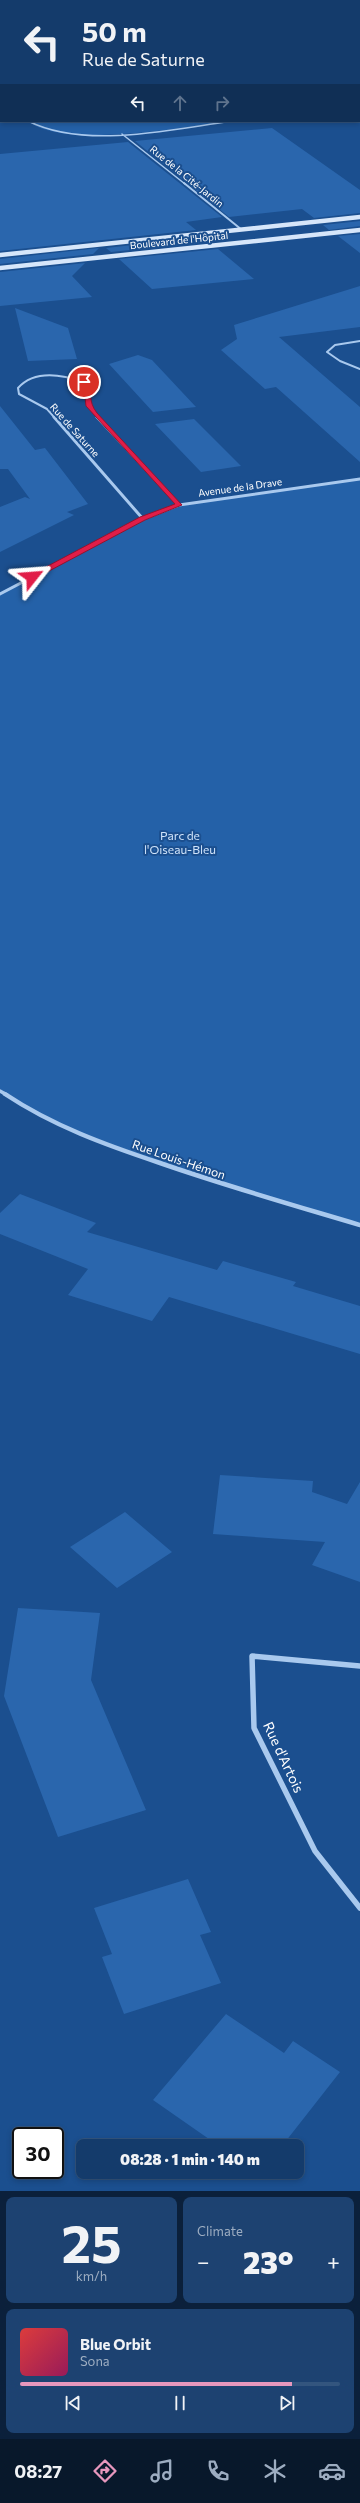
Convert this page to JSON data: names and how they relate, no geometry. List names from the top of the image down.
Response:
{
  "streets": {
    "main road": ["Boulevard de l'Hôpital"],
    "street": [
      "Rue de la Cité-Jardin",
      "Rue de Saturne",
      "Avenue de la Drave",
      "Rue Louis-Hémon",
      "Rue d'Artois"
    ]
  },
  "crossings": [
    ["Rue de la Cité-Jardin", "Boulevard de l'Hôpital"],
    ["Rue de Saturne", "Avenue de la Drave"]
  ],
  "parks": ["Parc de l'Oiseau-Bleu"],
  "page": {
    "turn": ["50 m", "Rue de Saturne"],
    "limit": "30",
    "trip": "08:28 · 1 min · 140 m",
    "tile": [
      ["25", "km/h"],
      "Climate"
    ],
    "heat": ["−", "23°", "+"],
    "song": ["Blue Orbit", "Sona"],
    "tabs": "08:27"
  }
}
